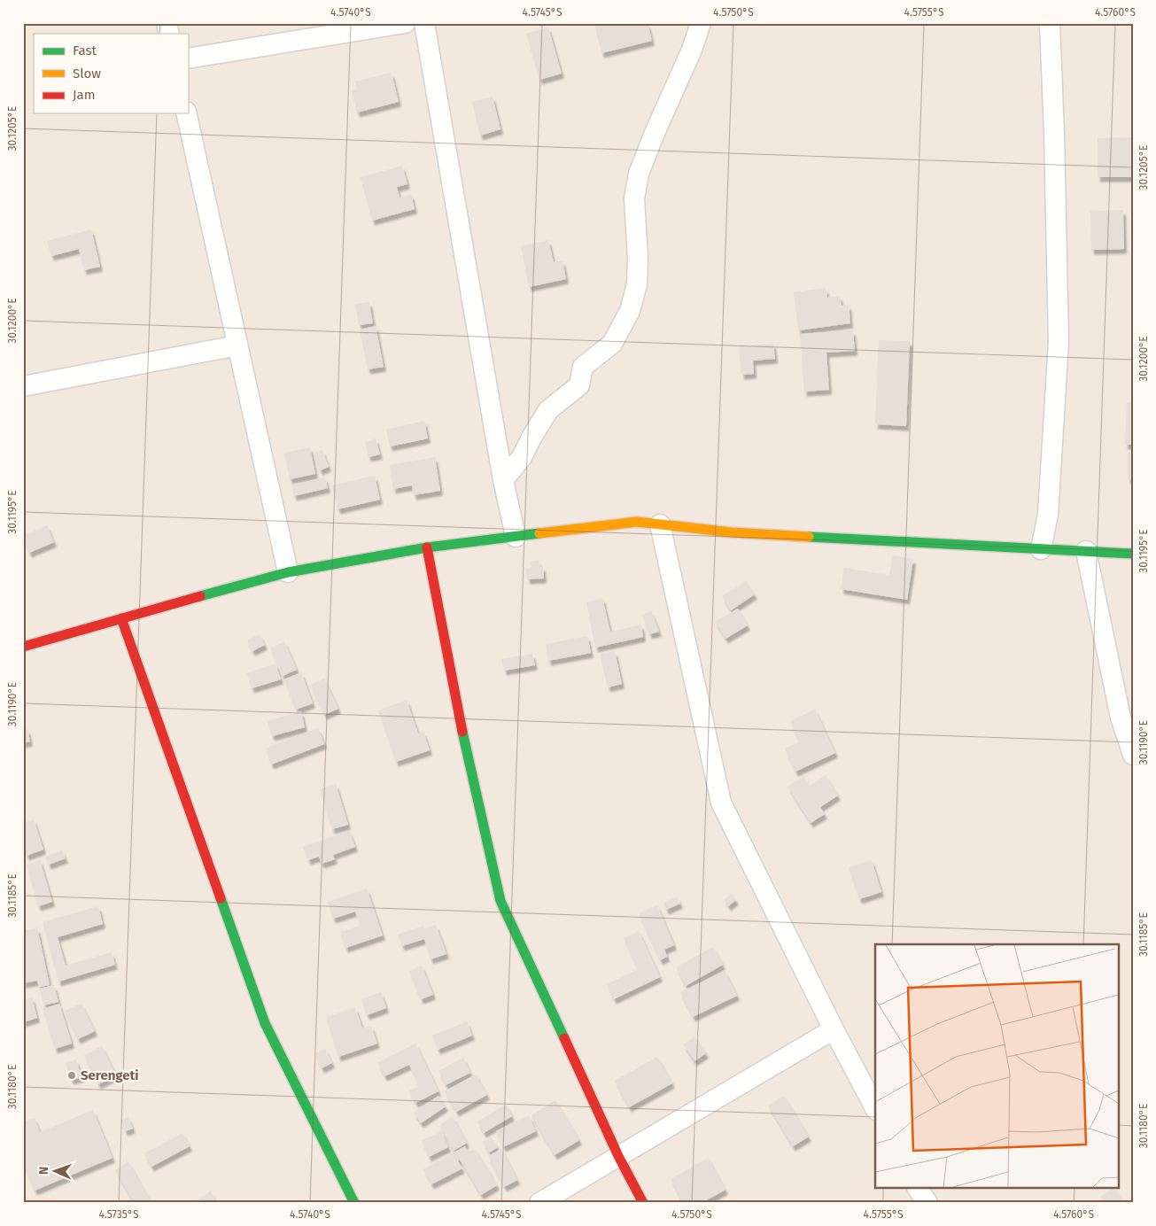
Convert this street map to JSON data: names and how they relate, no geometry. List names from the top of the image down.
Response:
{
  "places": ["Serengeti"],
  "legend": ["Fast", "Slow", "Jam"],
  "north": "left",
  "coordinates": [
    "4.5740°S",
    "4.5745°S",
    "4.5750°S",
    "4.5755°S",
    "4.5760°S",
    "30.1205°E",
    "30.1200°E",
    "30.1195°E",
    "30.1190°E",
    "30.1185°E",
    "30.1180°E",
    "4.5735°S"
  ]
}
